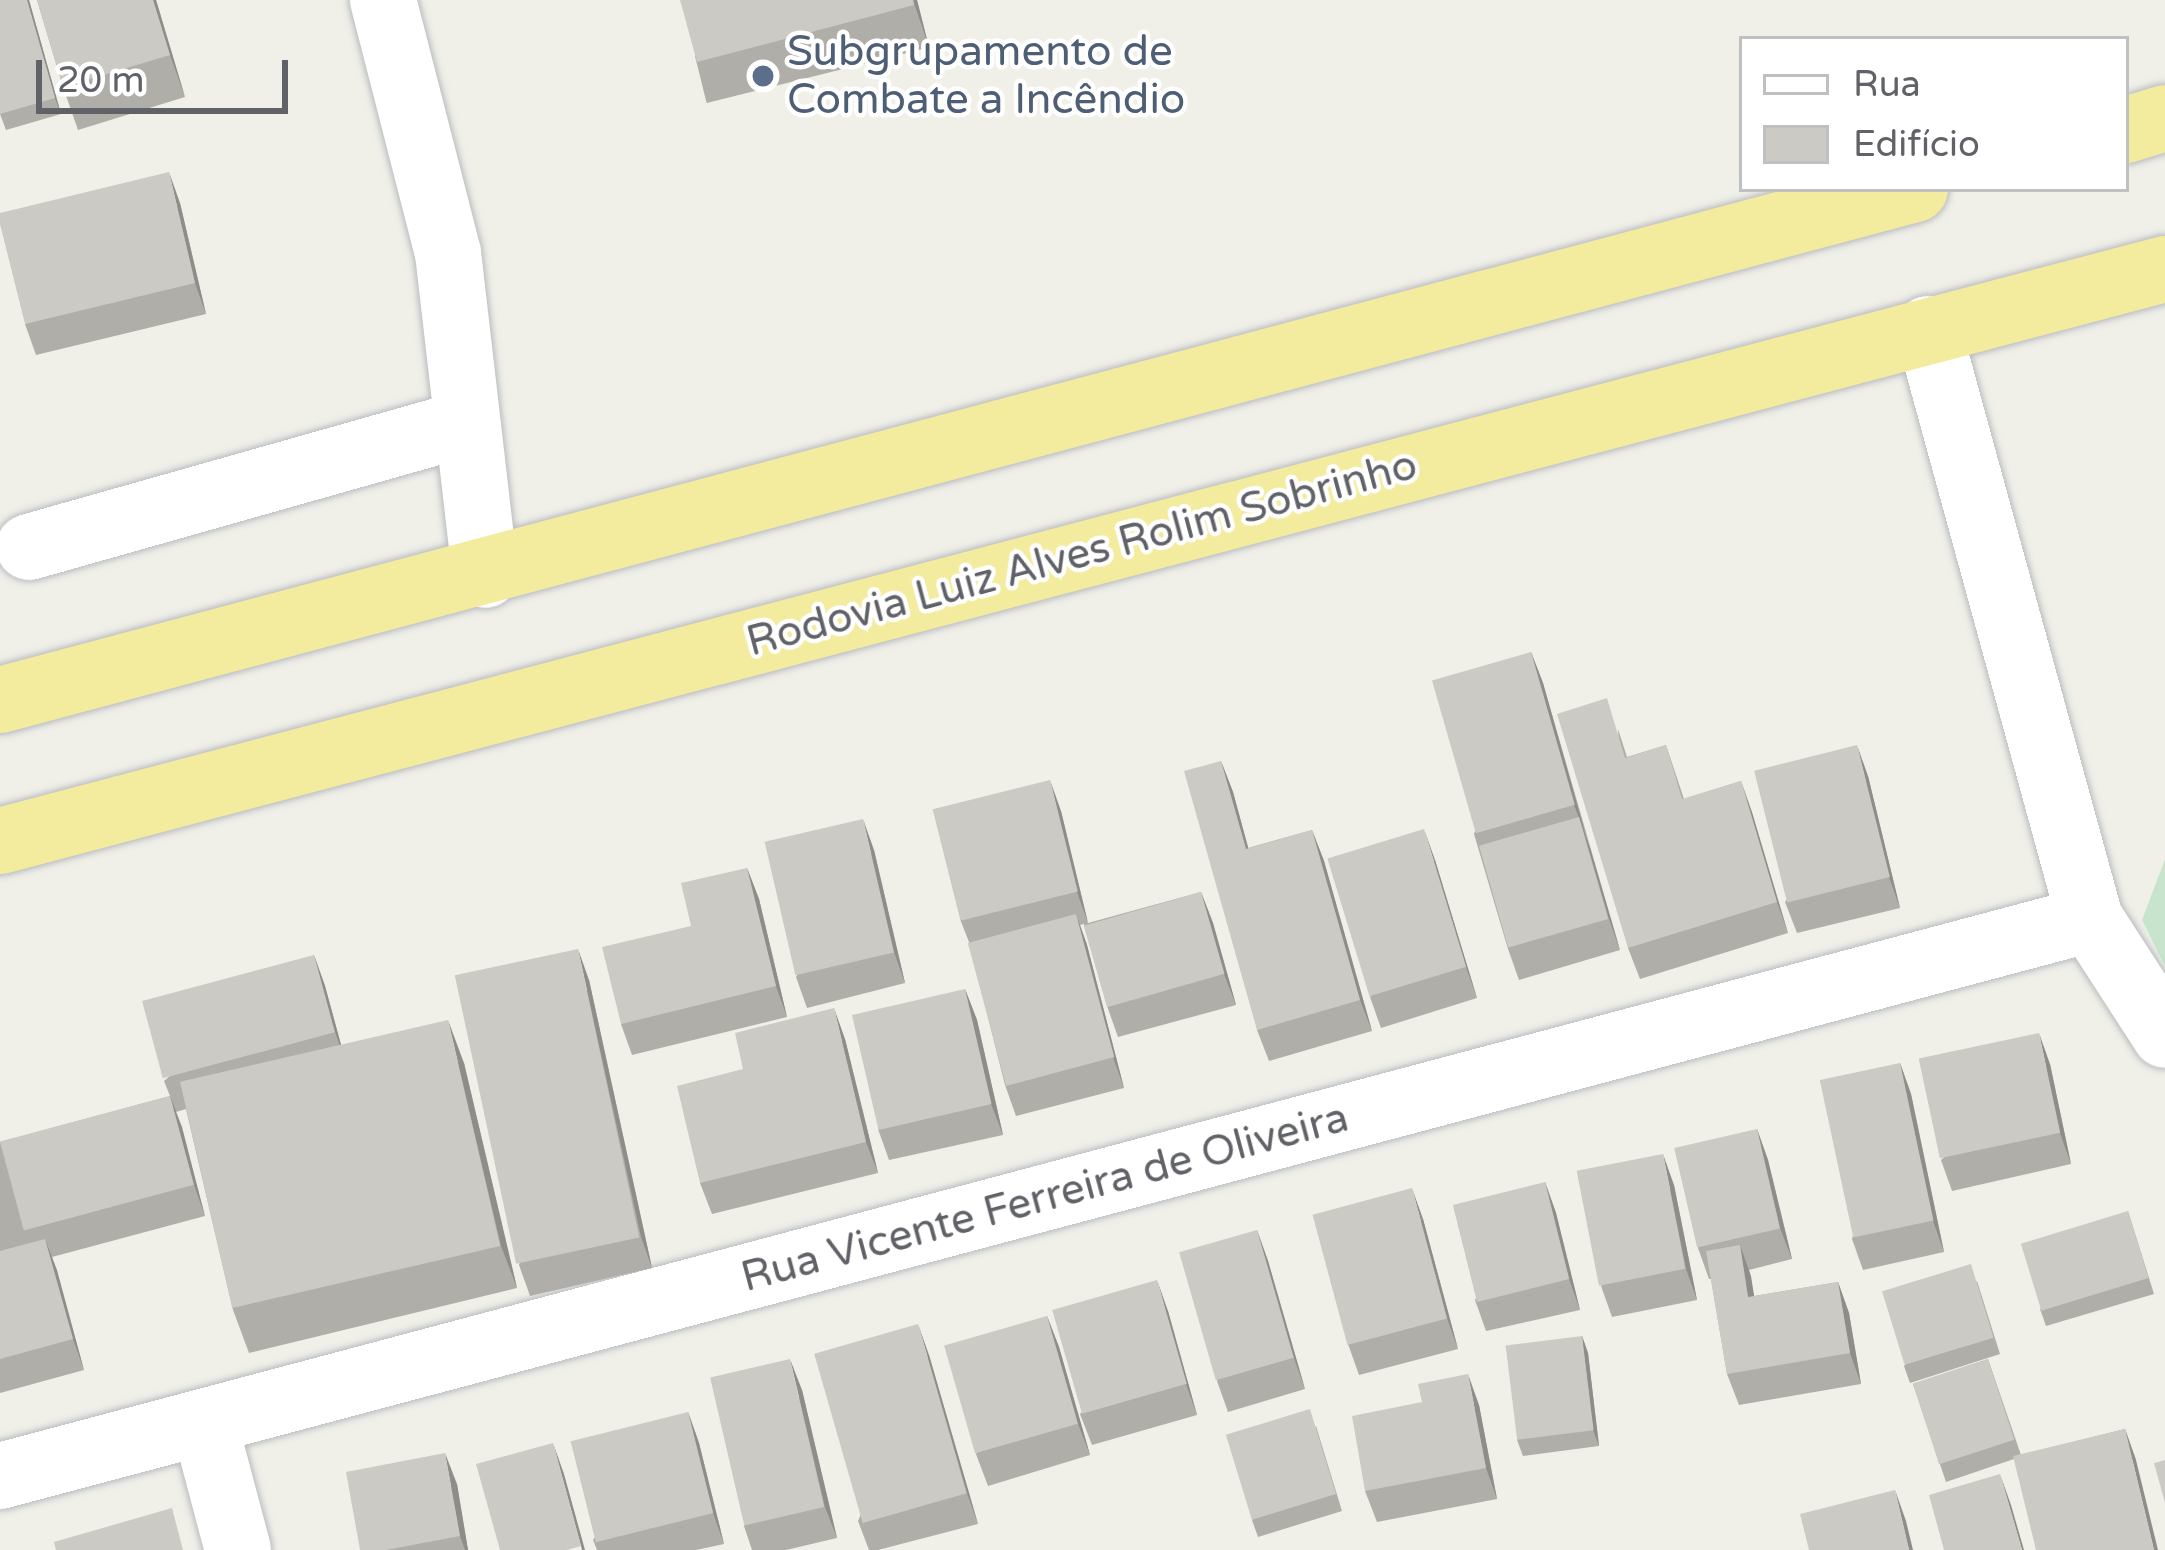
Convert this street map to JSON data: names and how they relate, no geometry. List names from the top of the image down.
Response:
{
  "streets": {
    "highway": ["Rodovia Luiz Alves Rolim Sobrinho"],
    "street": ["Rua Vicente Ferreira de Oliveira"]
  },
  "places": ["Subgrupamento de Combate a Incêndio"],
  "legend": ["Rua", "Edifício"],
  "scale_bar": "20 m"
}
